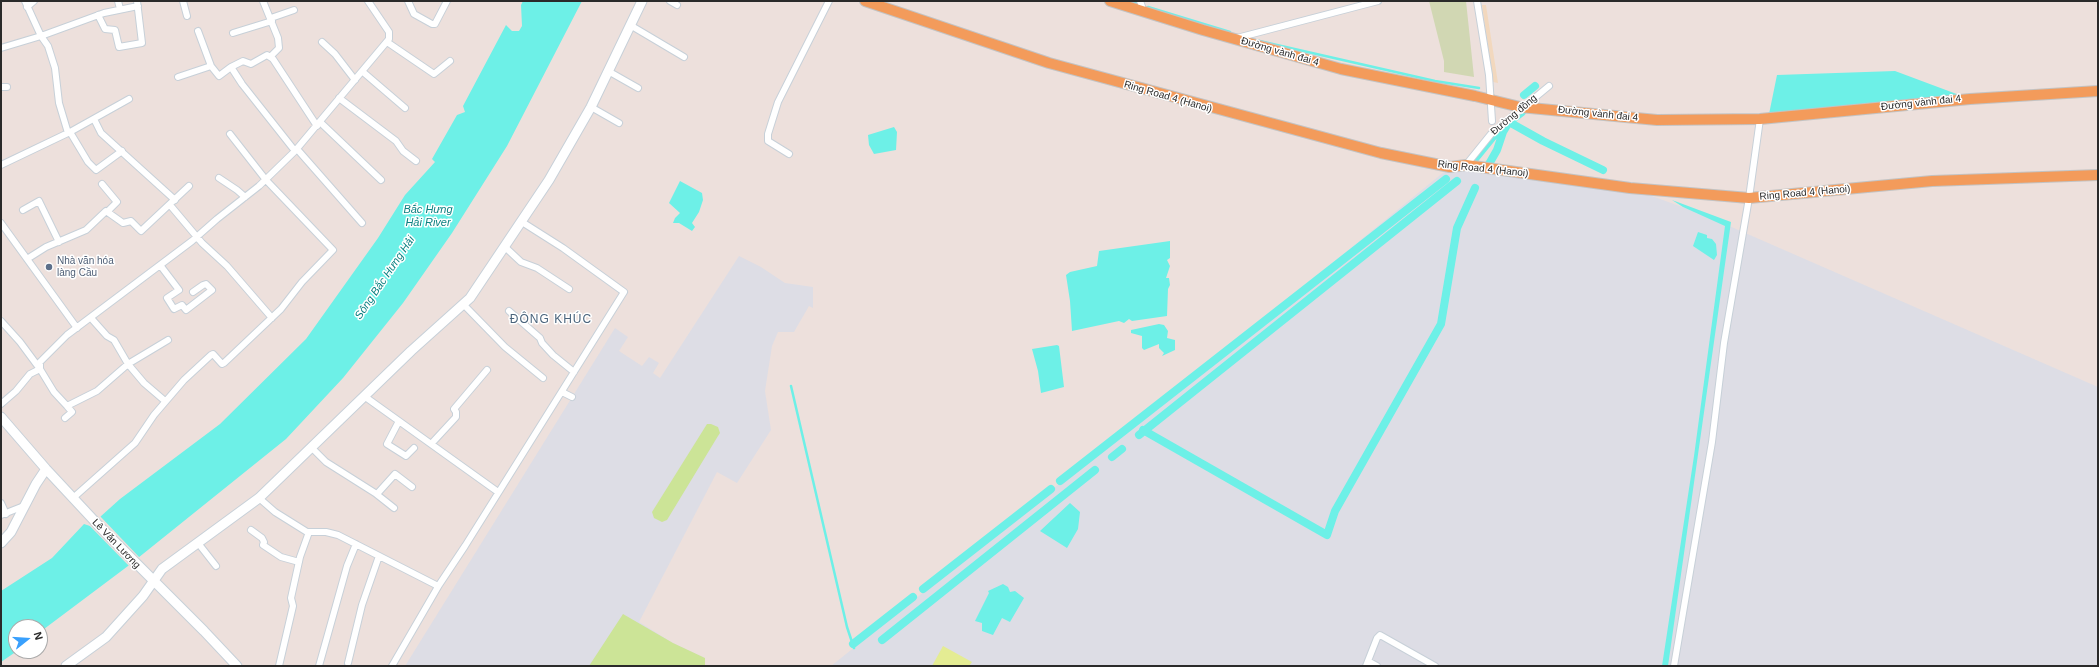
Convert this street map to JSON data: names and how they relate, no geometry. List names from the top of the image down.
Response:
{
  "streets": {
    "main road": ["Đường vành đai 4", "Ring Road 4 (Hanoi)"],
    "street": ["Đường đồng", "Lê Văn Lương"]
  },
  "crossings": [
    ["Đường vành đai 4", "Đường đồng"],
    ["Ring Road 4 (Hanoi)", "Đường đồng"]
  ],
  "districts": ["ĐÔNG KHÚC"],
  "water": ["Bắc Hưng Hải River", "Sông Bắc Hưng Hải"],
  "places": ["Nhà văn hóa làng Cầu"],
  "north": "right"
}
